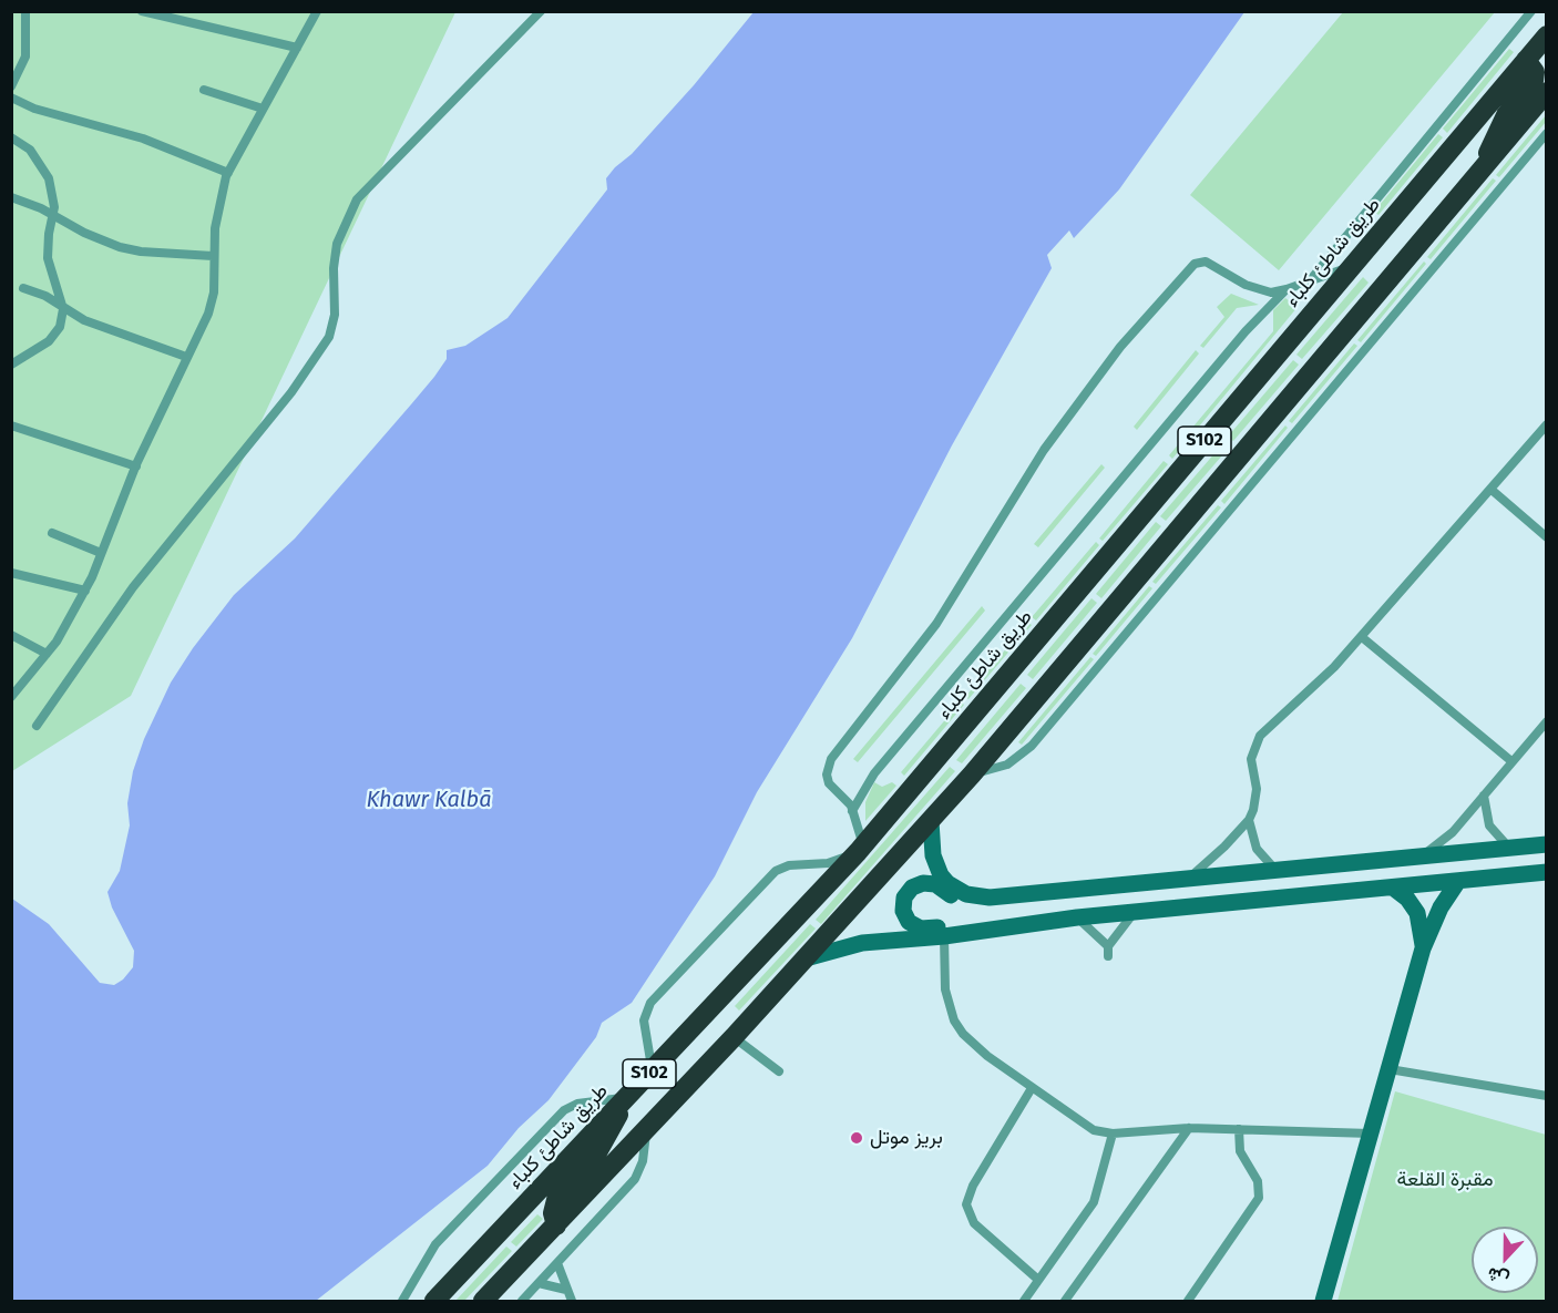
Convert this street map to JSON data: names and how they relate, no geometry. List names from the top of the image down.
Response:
{
  "streets": {
    "highway": ["طريق شاطئ كلباء", "S102"]
  },
  "water": ["Khawr Kalbā"],
  "parks": ["مقبرة القلعة"],
  "places": ["بريز موتل"],
  "north": "bottom"
}
